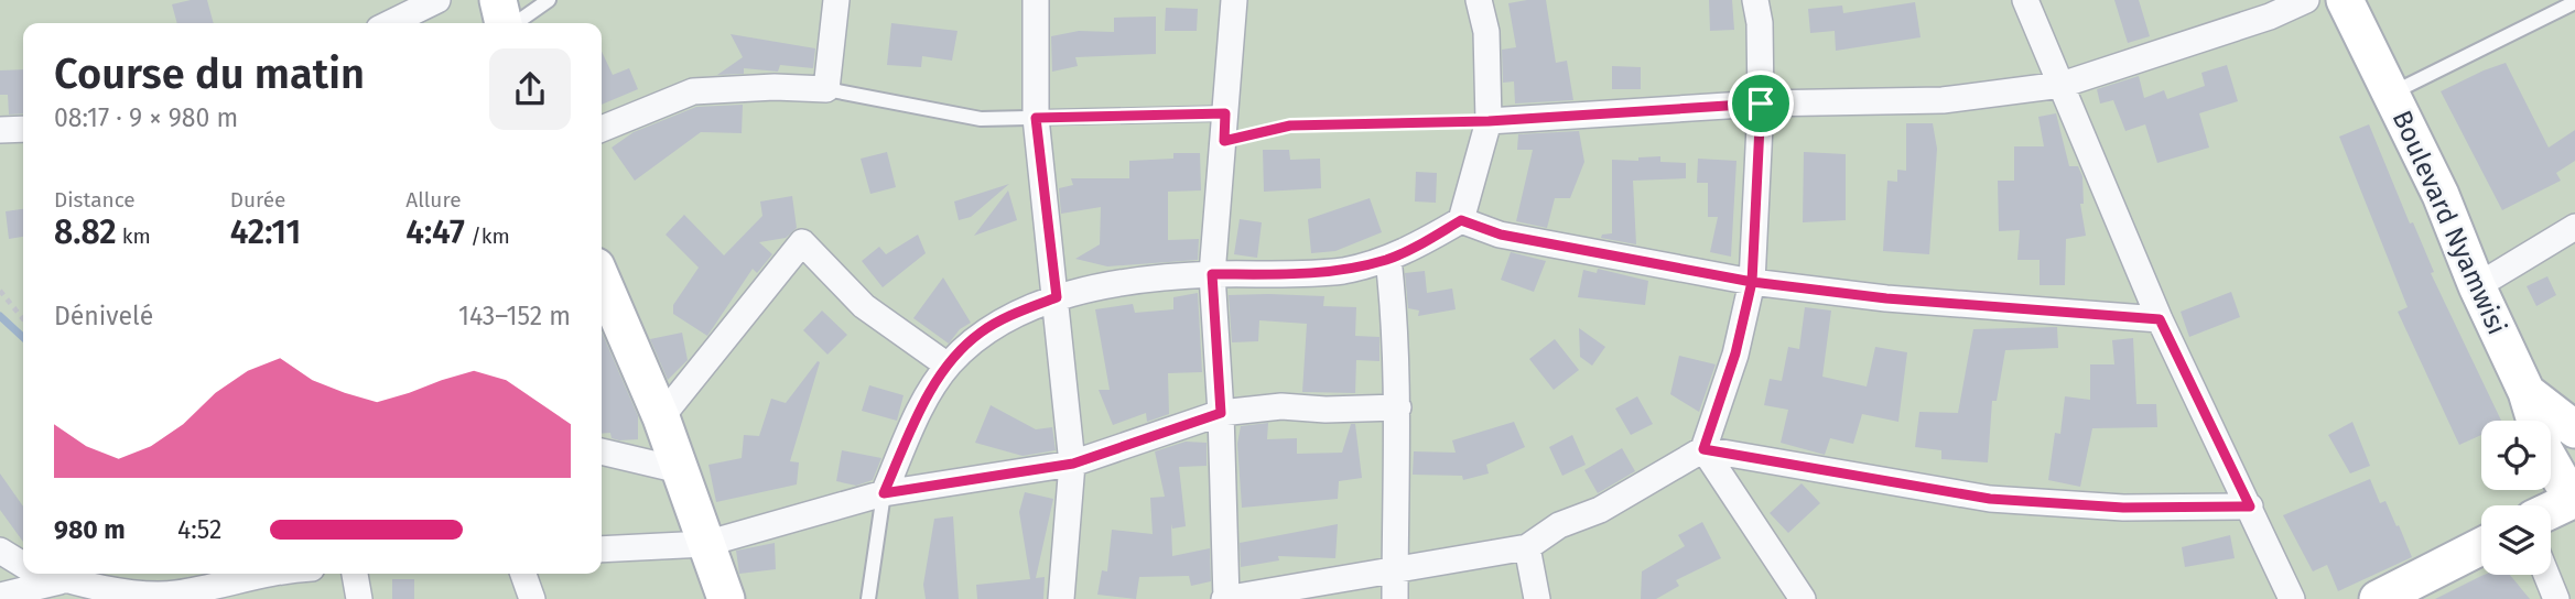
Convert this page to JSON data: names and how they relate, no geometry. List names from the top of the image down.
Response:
{
  "streets": {
    "main road": ["Boulevard Nyamwisi"]
  },
  "page": {
    "heading": ["Course du matin", "08:17 · 9 × 980 m"],
    "stats": [
      ["Distance", "8.82 km"],
      ["Durée", "42:11"],
      ["Allure", "4:47 /km"]
    ],
    "chart": ["Dénivelé", "143–152 m"],
    "list": [
      {
        "name": "980 m",
        "note": "4:52"
      }
    ]
  }
}
